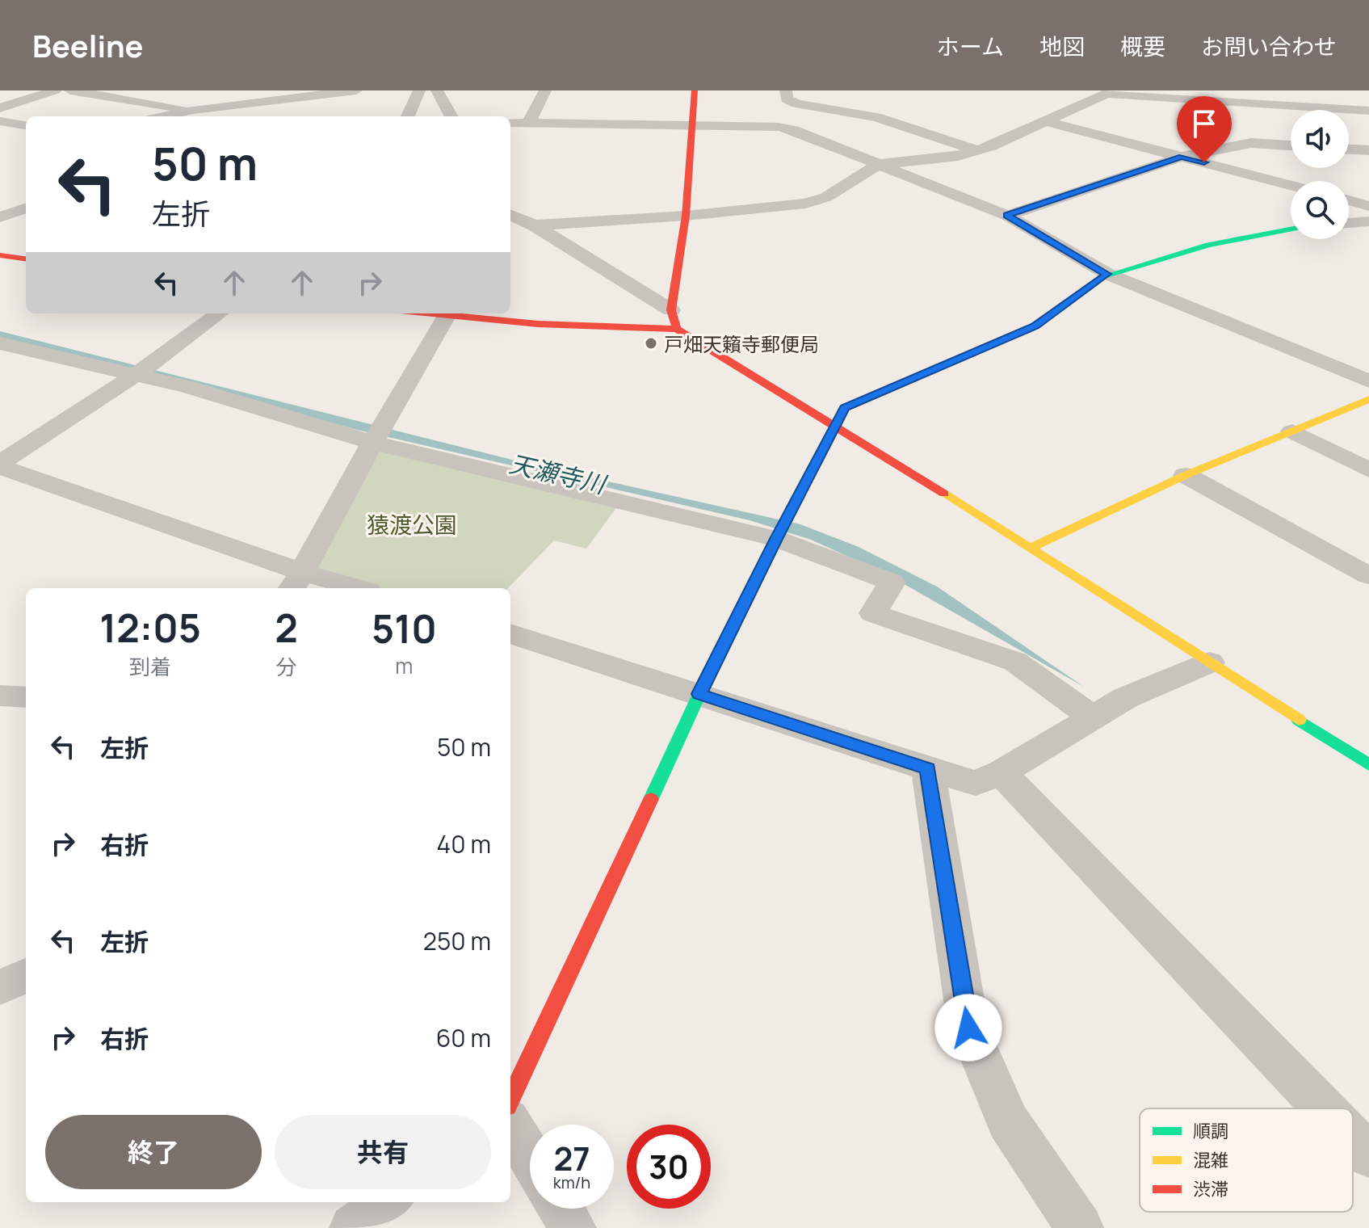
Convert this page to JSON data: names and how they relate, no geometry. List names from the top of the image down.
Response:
{
  "water": ["天瀬寺川"],
  "parks": ["猿渡公園"],
  "places": ["戸畑天籟寺郵便局"],
  "legend": ["順調", "混雑", "渋滞"],
  "page": {
    "header": "Beeline",
    "nav": [
      "ホーム",
      "地図",
      "概要",
      "お問い合わせ"
    ],
    "turn": ["50 m", "左折"],
    "eta": [
      "12:05",
      "到着",
      "2",
      "分",
      "510",
      "m"
    ],
    "list": [
      {
        "name": "左折",
        "value": "50 m"
      },
      {
        "name": "右折",
        "value": "40 m"
      },
      {
        "name": "左折",
        "value": "250 m"
      },
      {
        "name": "右折",
        "value": "60 m"
      }
    ],
    "buttons": ["終了", "共有"],
    "speed": "27 km/h",
    "limit": "30"
  }
}
